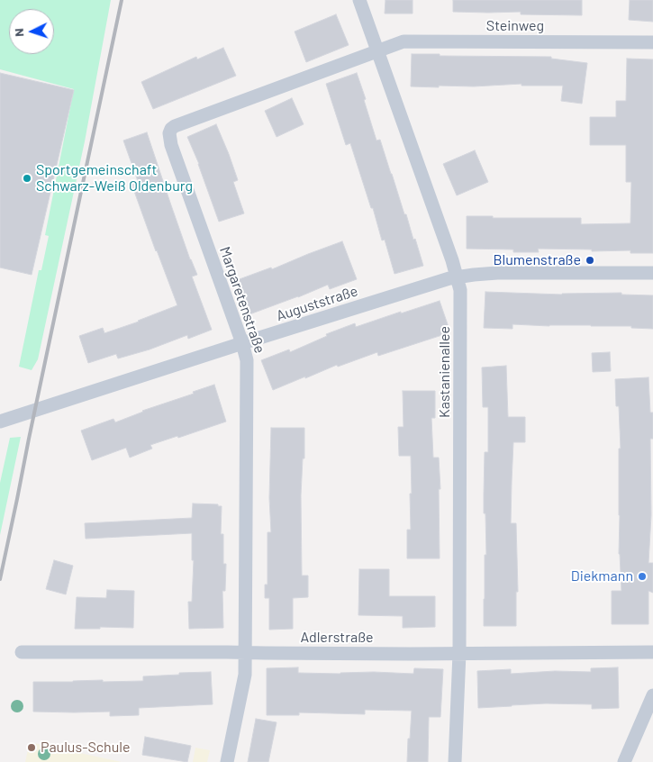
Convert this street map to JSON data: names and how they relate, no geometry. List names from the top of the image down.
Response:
{
  "streets": {
    "street": [
      "Steinweg",
      "Margaretenstraße",
      "Auguststraße",
      "Kastanienallee",
      "Adlerstraße"
    ]
  },
  "crossings": [
    ["Steinweg", "Margaretenstraße"],
    ["Steinweg", "Kastanienallee"],
    ["Margaretenstraße", "Auguststraße"],
    ["Margaretenstraße", "Kastanienallee"],
    ["Margaretenstraße", "Adlerstraße"],
    ["Auguststraße", "Kastanienallee"],
    ["Kastanienallee", "Adlerstraße"]
  ],
  "places": [
    "Sportgemeinschaft Schwarz-Weiß Oldenburg",
    "Blumenstraße",
    "Diekmann",
    "Paulus-Schule"
  ],
  "north": "left"
}
